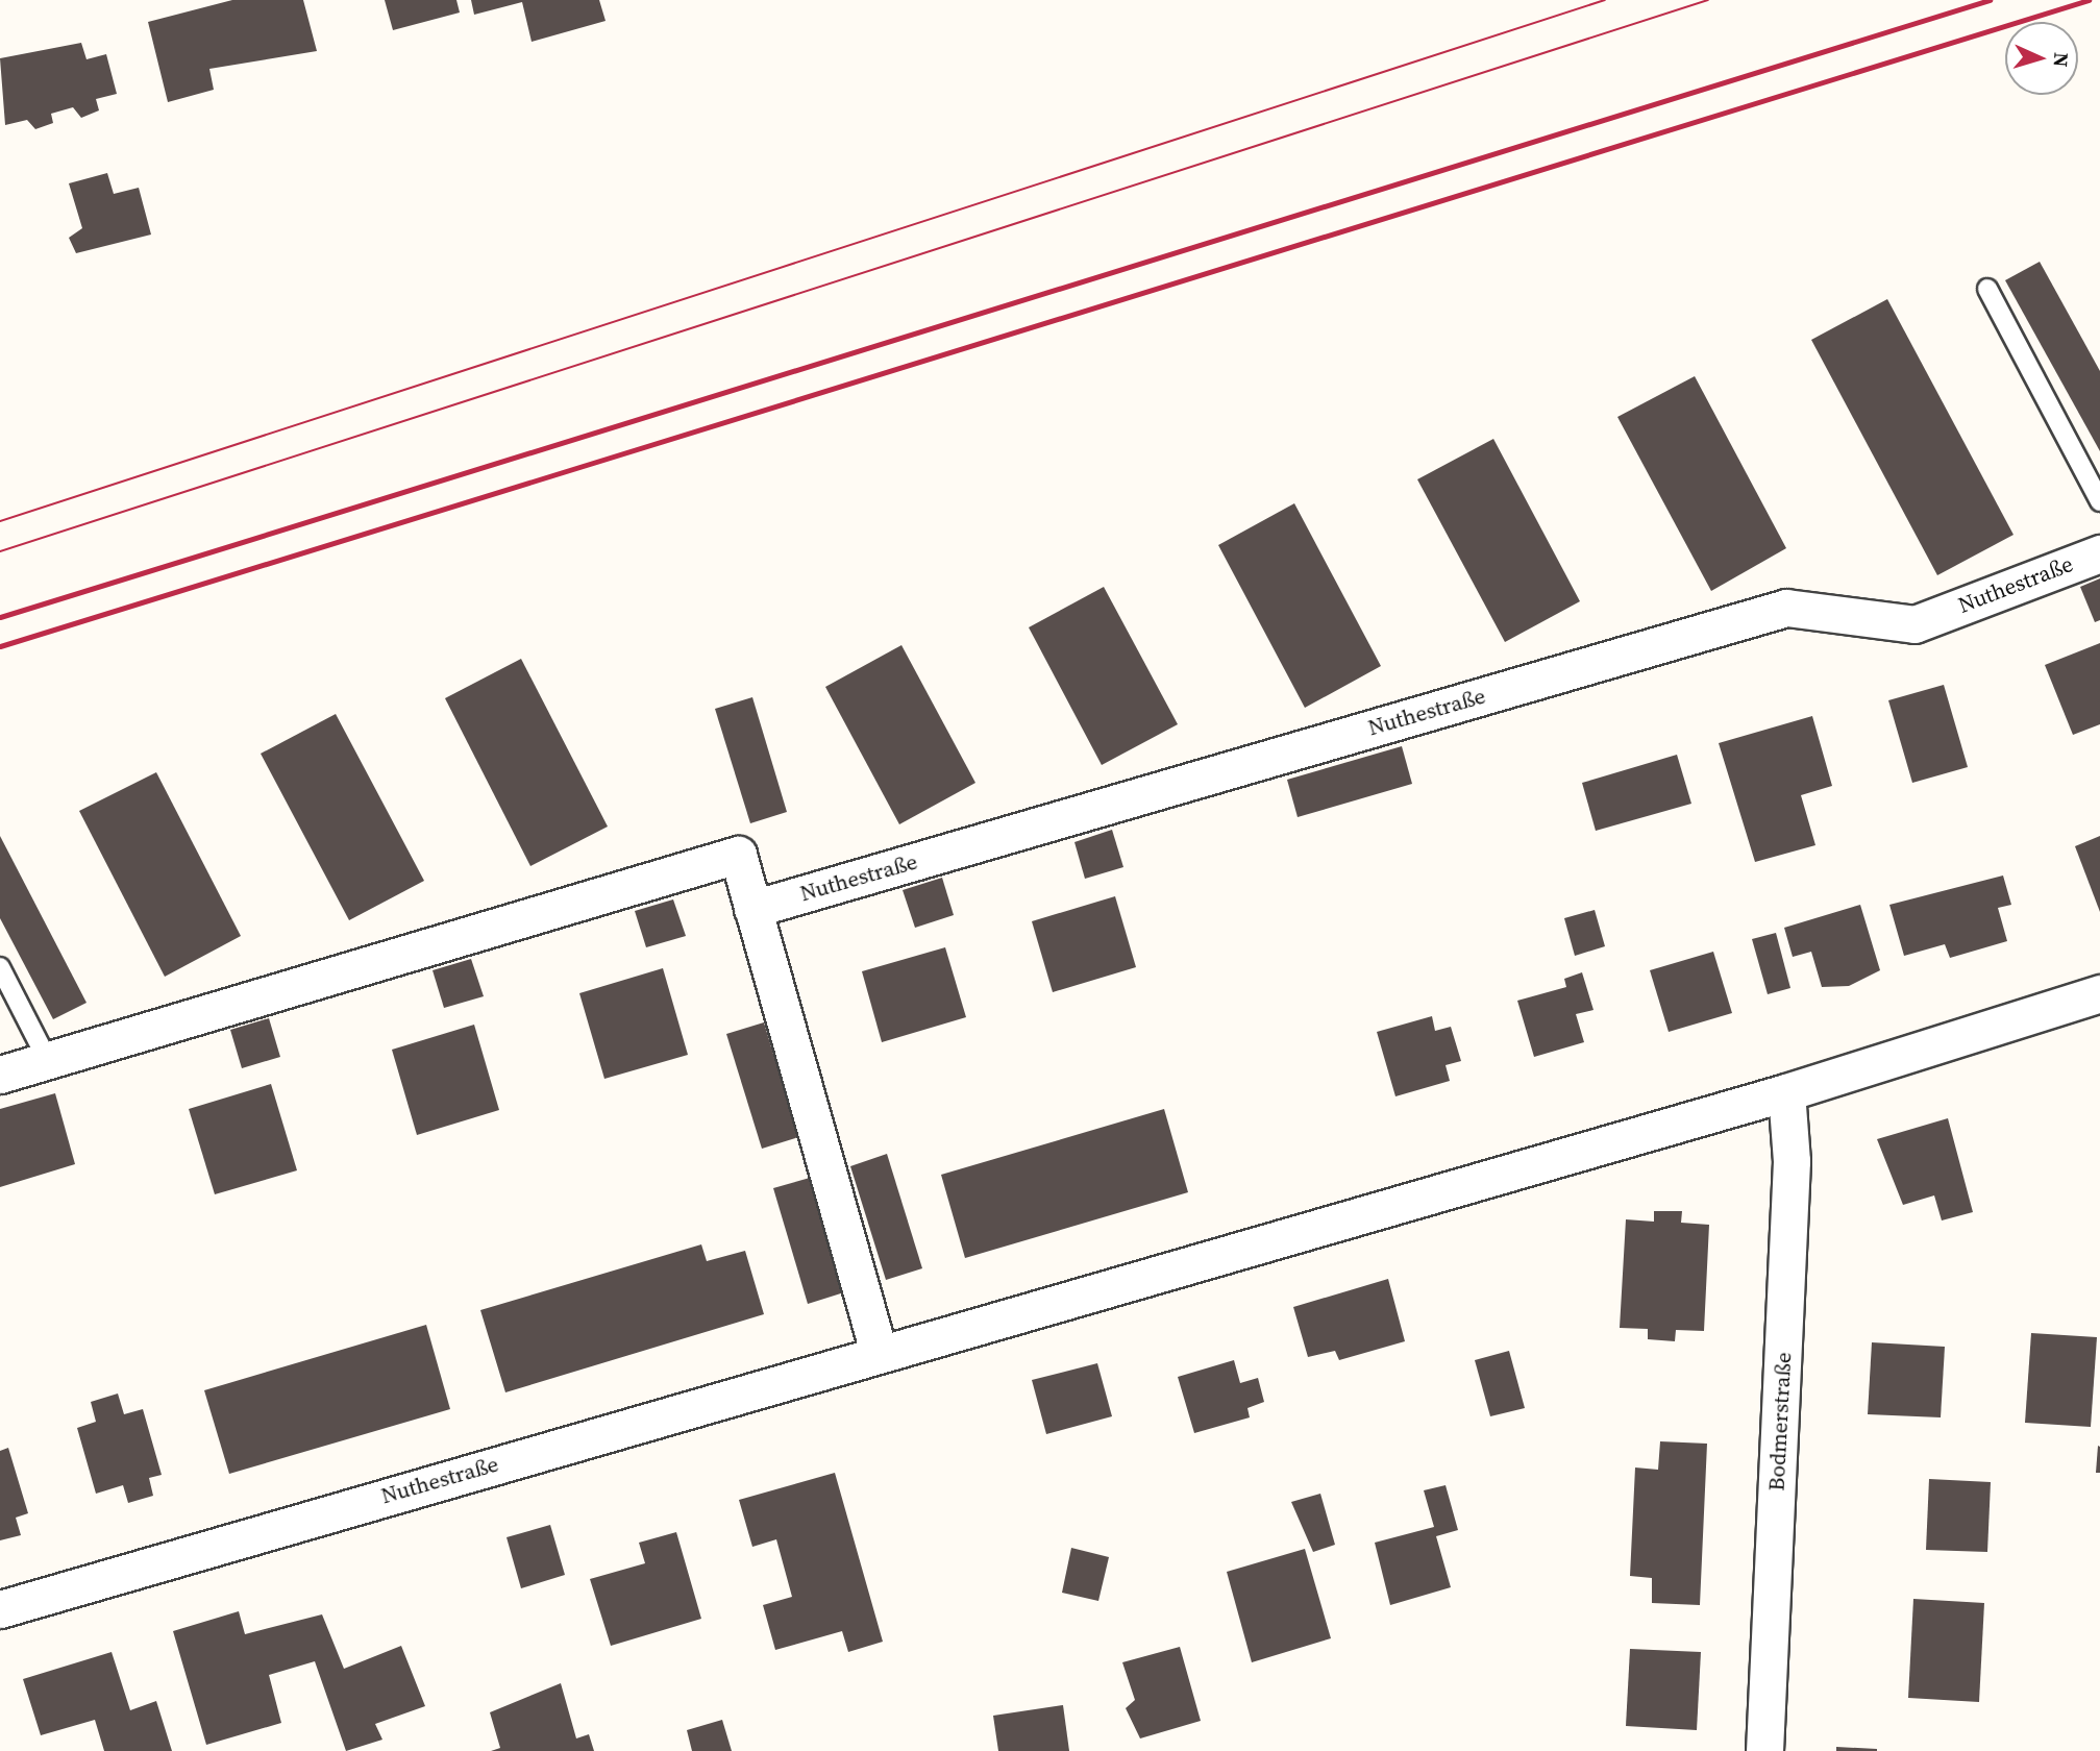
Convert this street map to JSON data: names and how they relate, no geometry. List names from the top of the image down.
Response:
{
  "streets": {
    "street": ["Nuthestraße", "Bodmerstraße"]
  },
  "crossings": [
    ["Nuthestraße", "Bodmerstraße"]
  ],
  "north": "right"
}
